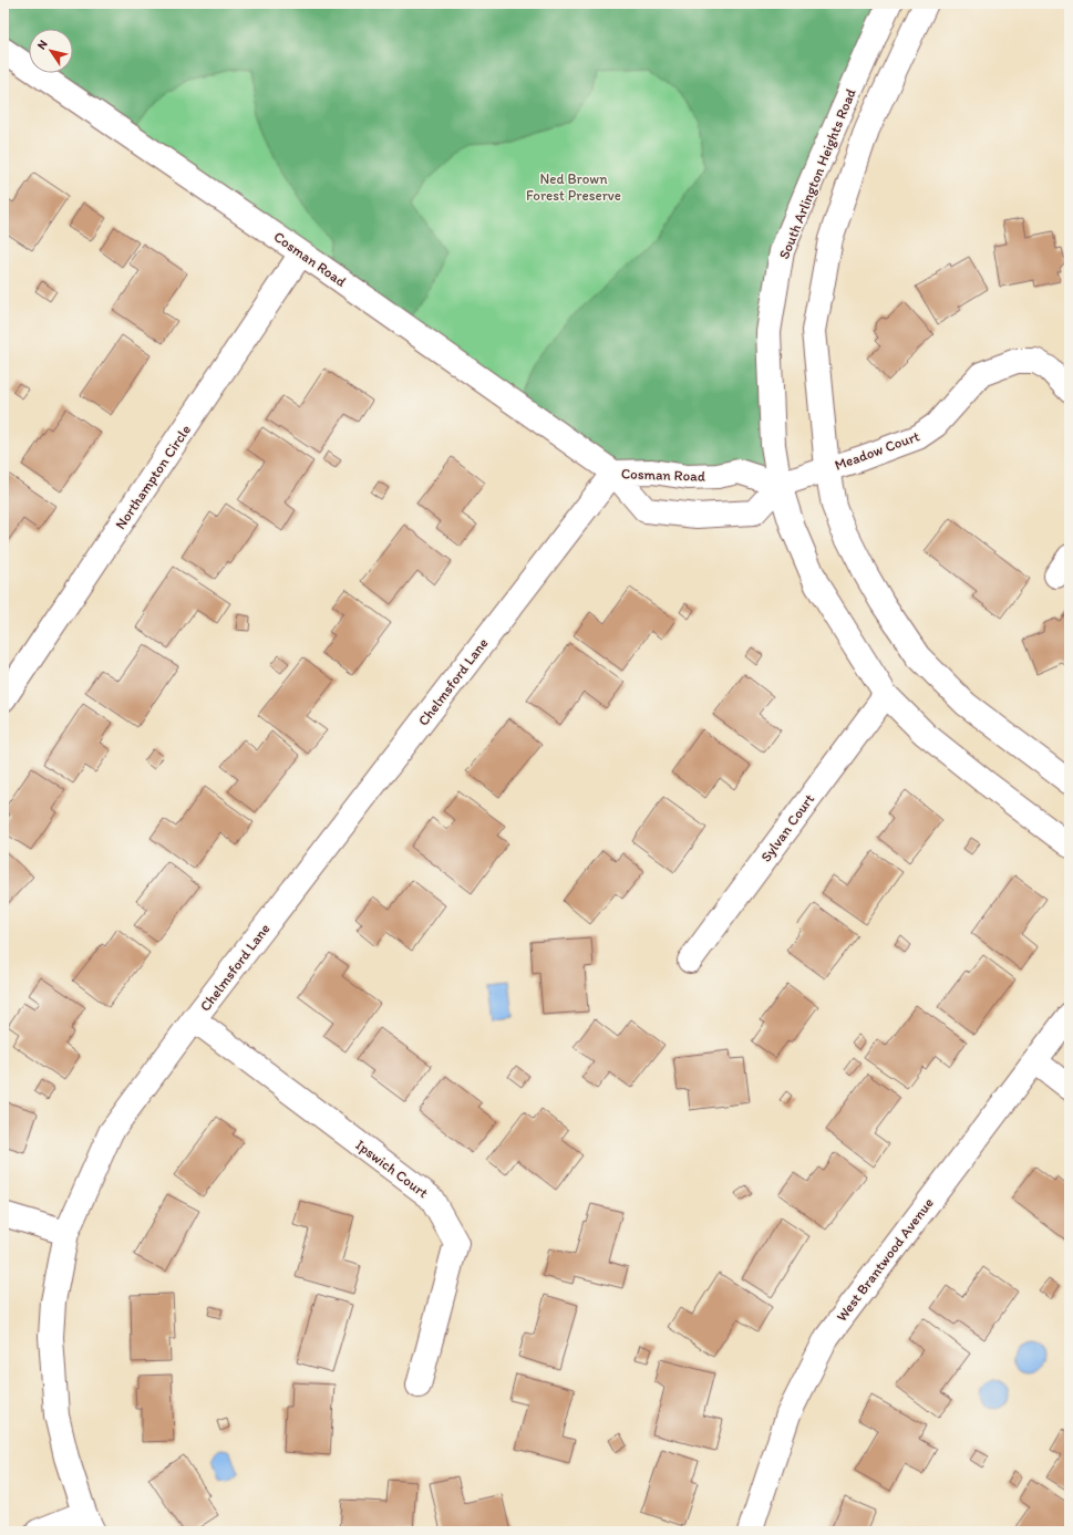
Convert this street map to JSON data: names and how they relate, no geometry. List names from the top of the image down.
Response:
{
  "streets": {
    "street": [
      "South Arlington Heights Road",
      "Cosman Road",
      "Meadow Court",
      "Northampton Circle",
      "Chelmsford Lane",
      "Sylvan Court",
      "Ipswich Court",
      "West Brantwood Avenue"
    ]
  },
  "crossings": [
    ["South Arlington Heights Road", "Cosman Road"],
    ["South Arlington Heights Road", "Meadow Court"],
    ["South Arlington Heights Road", "Sylvan Court"],
    ["Cosman Road", "Meadow Court"],
    ["Cosman Road", "Northampton Circle"],
    ["Cosman Road", "Chelmsford Lane"],
    ["Chelmsford Lane", "Ipswich Court"]
  ],
  "parks": ["Ned Brown Forest Preserve"],
  "north": "top left"
}
